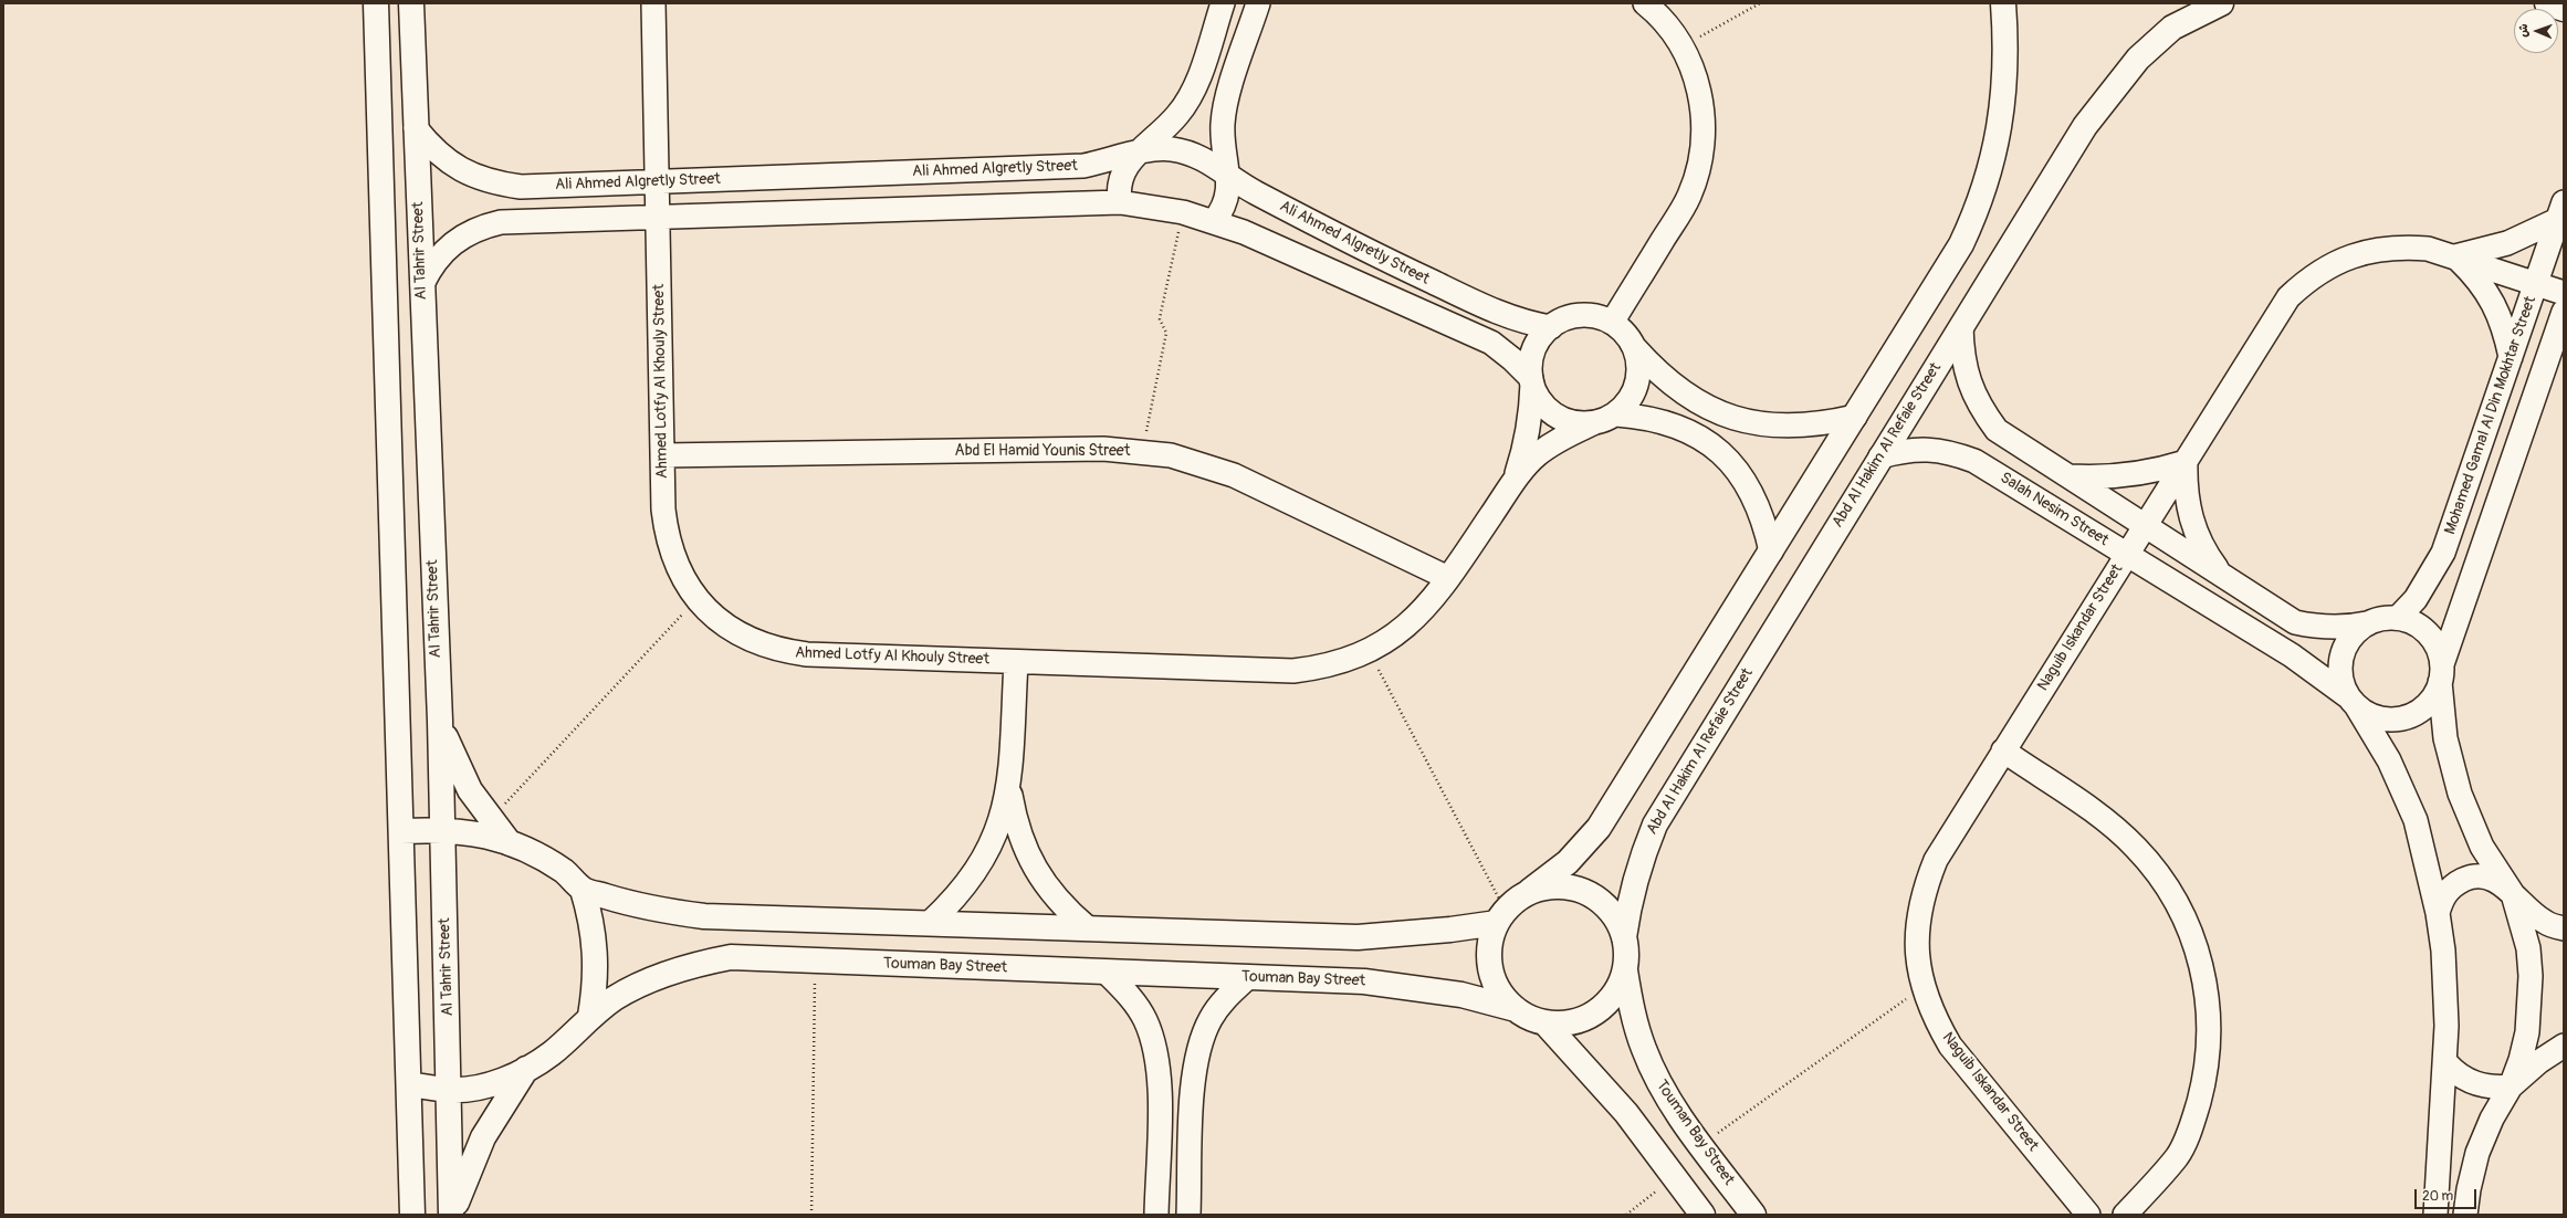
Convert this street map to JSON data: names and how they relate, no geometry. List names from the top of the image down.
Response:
{
  "streets": {
    "street": [
      "Ali Ahmed Algretly Street",
      "Al Tahrir Street",
      "Ahmed Lotfy Al Khouly Street",
      "Mohamed Gamal Al Din Mokhtar Street",
      "Abd Al Hakim Al Refaie Street",
      "Abd El Hamid Younis Street",
      "Salah Nesim Street",
      "Naguib Iskandar Street",
      "Touman Bay Street"
    ]
  },
  "crossings": [
    ["Ali Ahmed Algretly Street", "Al Tahrir Street"],
    ["Ali Ahmed Algretly Street", "Ahmed Lotfy Al Khouly Street"],
    ["Al Tahrir Street", "Touman Bay Street"],
    ["Ahmed Lotfy Al Khouly Street", "Abd El Hamid Younis Street"],
    ["Mohamed Gamal Al Din Mokhtar Street", "Salah Nesim Street"],
    ["Mohamed Gamal Al Din Mokhtar Street", "Naguib Iskandar Street"],
    ["Abd Al Hakim Al Refaie Street", "Salah Nesim Street"],
    ["Abd Al Hakim Al Refaie Street", "Touman Bay Street"],
    ["Salah Nesim Street", "Naguib Iskandar Street"]
  ],
  "scale_bar": "20 m",
  "north": "left"
}
